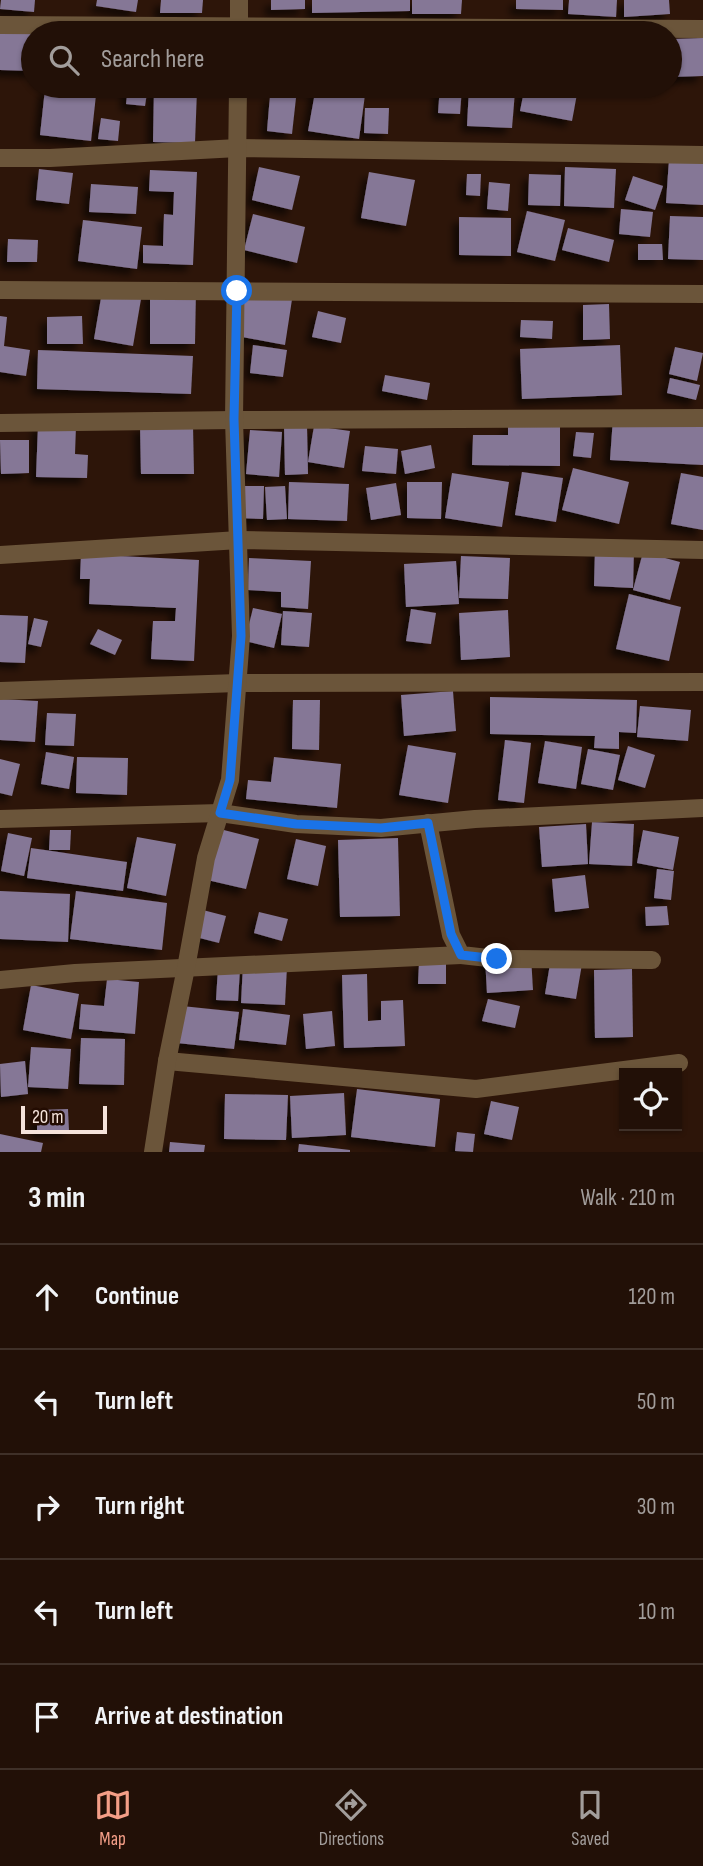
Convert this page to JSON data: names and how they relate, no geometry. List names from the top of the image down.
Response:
{
  "scale_bar": "20 m",
  "page": {
    "search": "Search here",
    "scale": "20 m",
    "heading": ["3 min", "Walk · 210 m"],
    "list": [
      ["Continue", "120 m"],
      ["Turn left", "50 m"],
      ["Turn right", "30 m"],
      ["Turn left", "10 m"],
      "Arrive at destination"
    ],
    "nav": ["Map", "Directions", "Saved"]
  }
}
